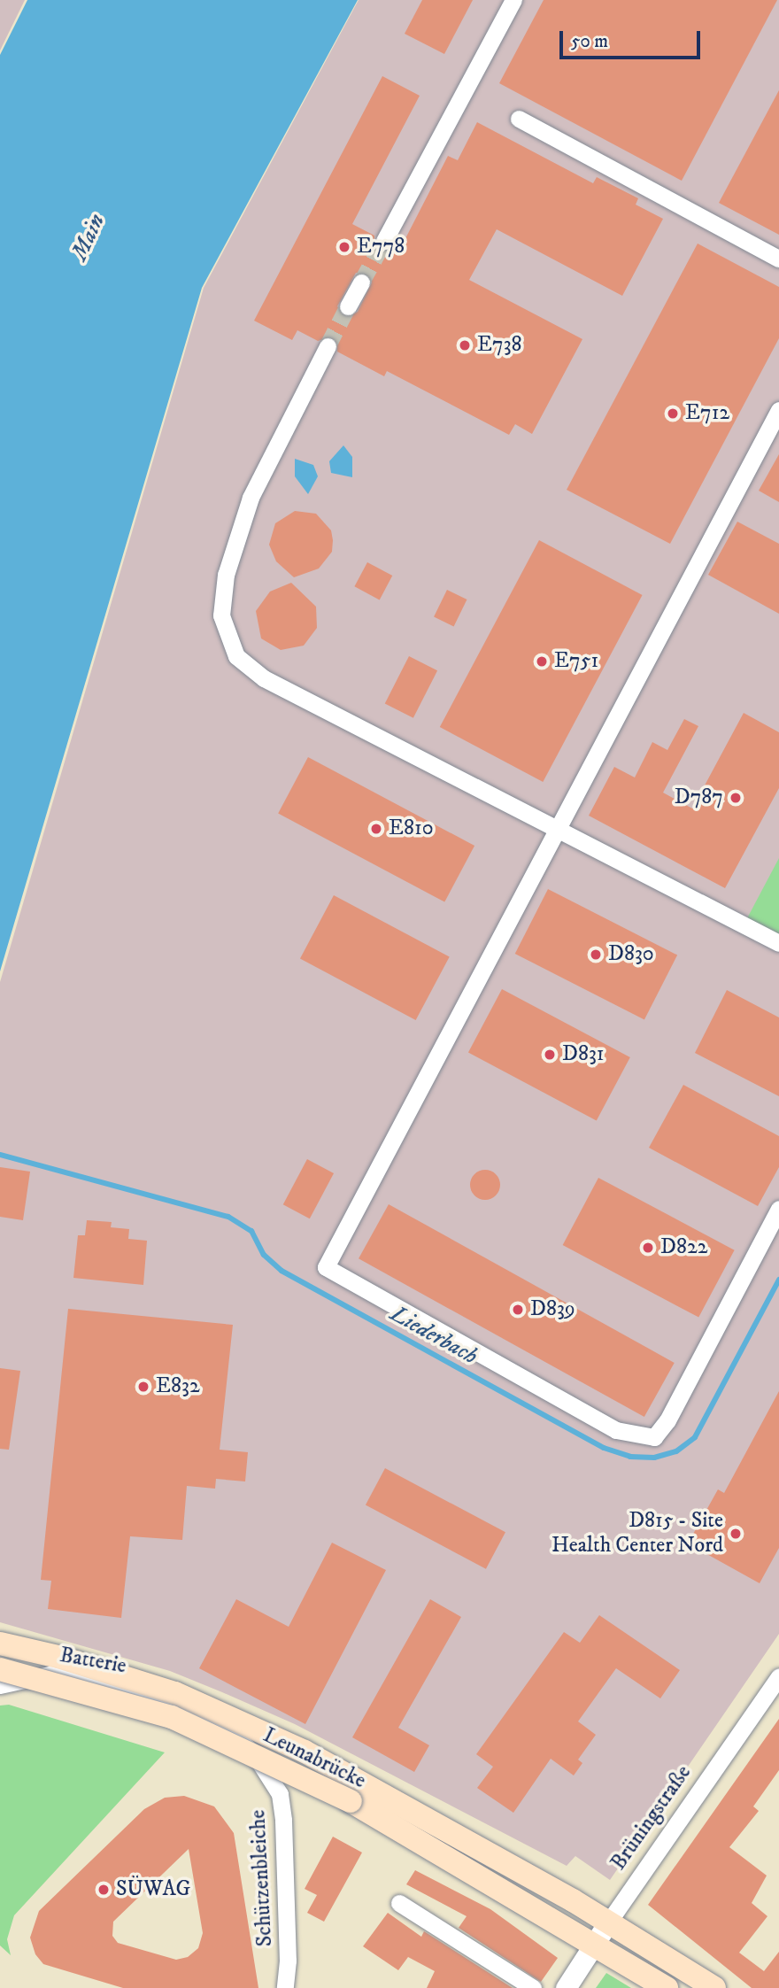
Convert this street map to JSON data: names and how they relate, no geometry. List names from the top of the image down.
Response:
{
  "streets": {
    "main road": ["Leunabrücke"],
    "street": ["Batterie", "Brüningstraße", "Schützenbleiche"]
  },
  "crossings": [
    ["Batterie", "Schützenbleiche"],
    ["Leunabrücke", "Brüningstraße"]
  ],
  "water": ["Main", "Liederbach"],
  "places": [
    "E778",
    "E738",
    "E712",
    "E751",
    "D787",
    "E810",
    "D830",
    "D831",
    "D822",
    "D839",
    "E832",
    "D815 - Site Health Center Nord",
    "SÜWAG"
  ],
  "scale_bar": "50 m"
}
